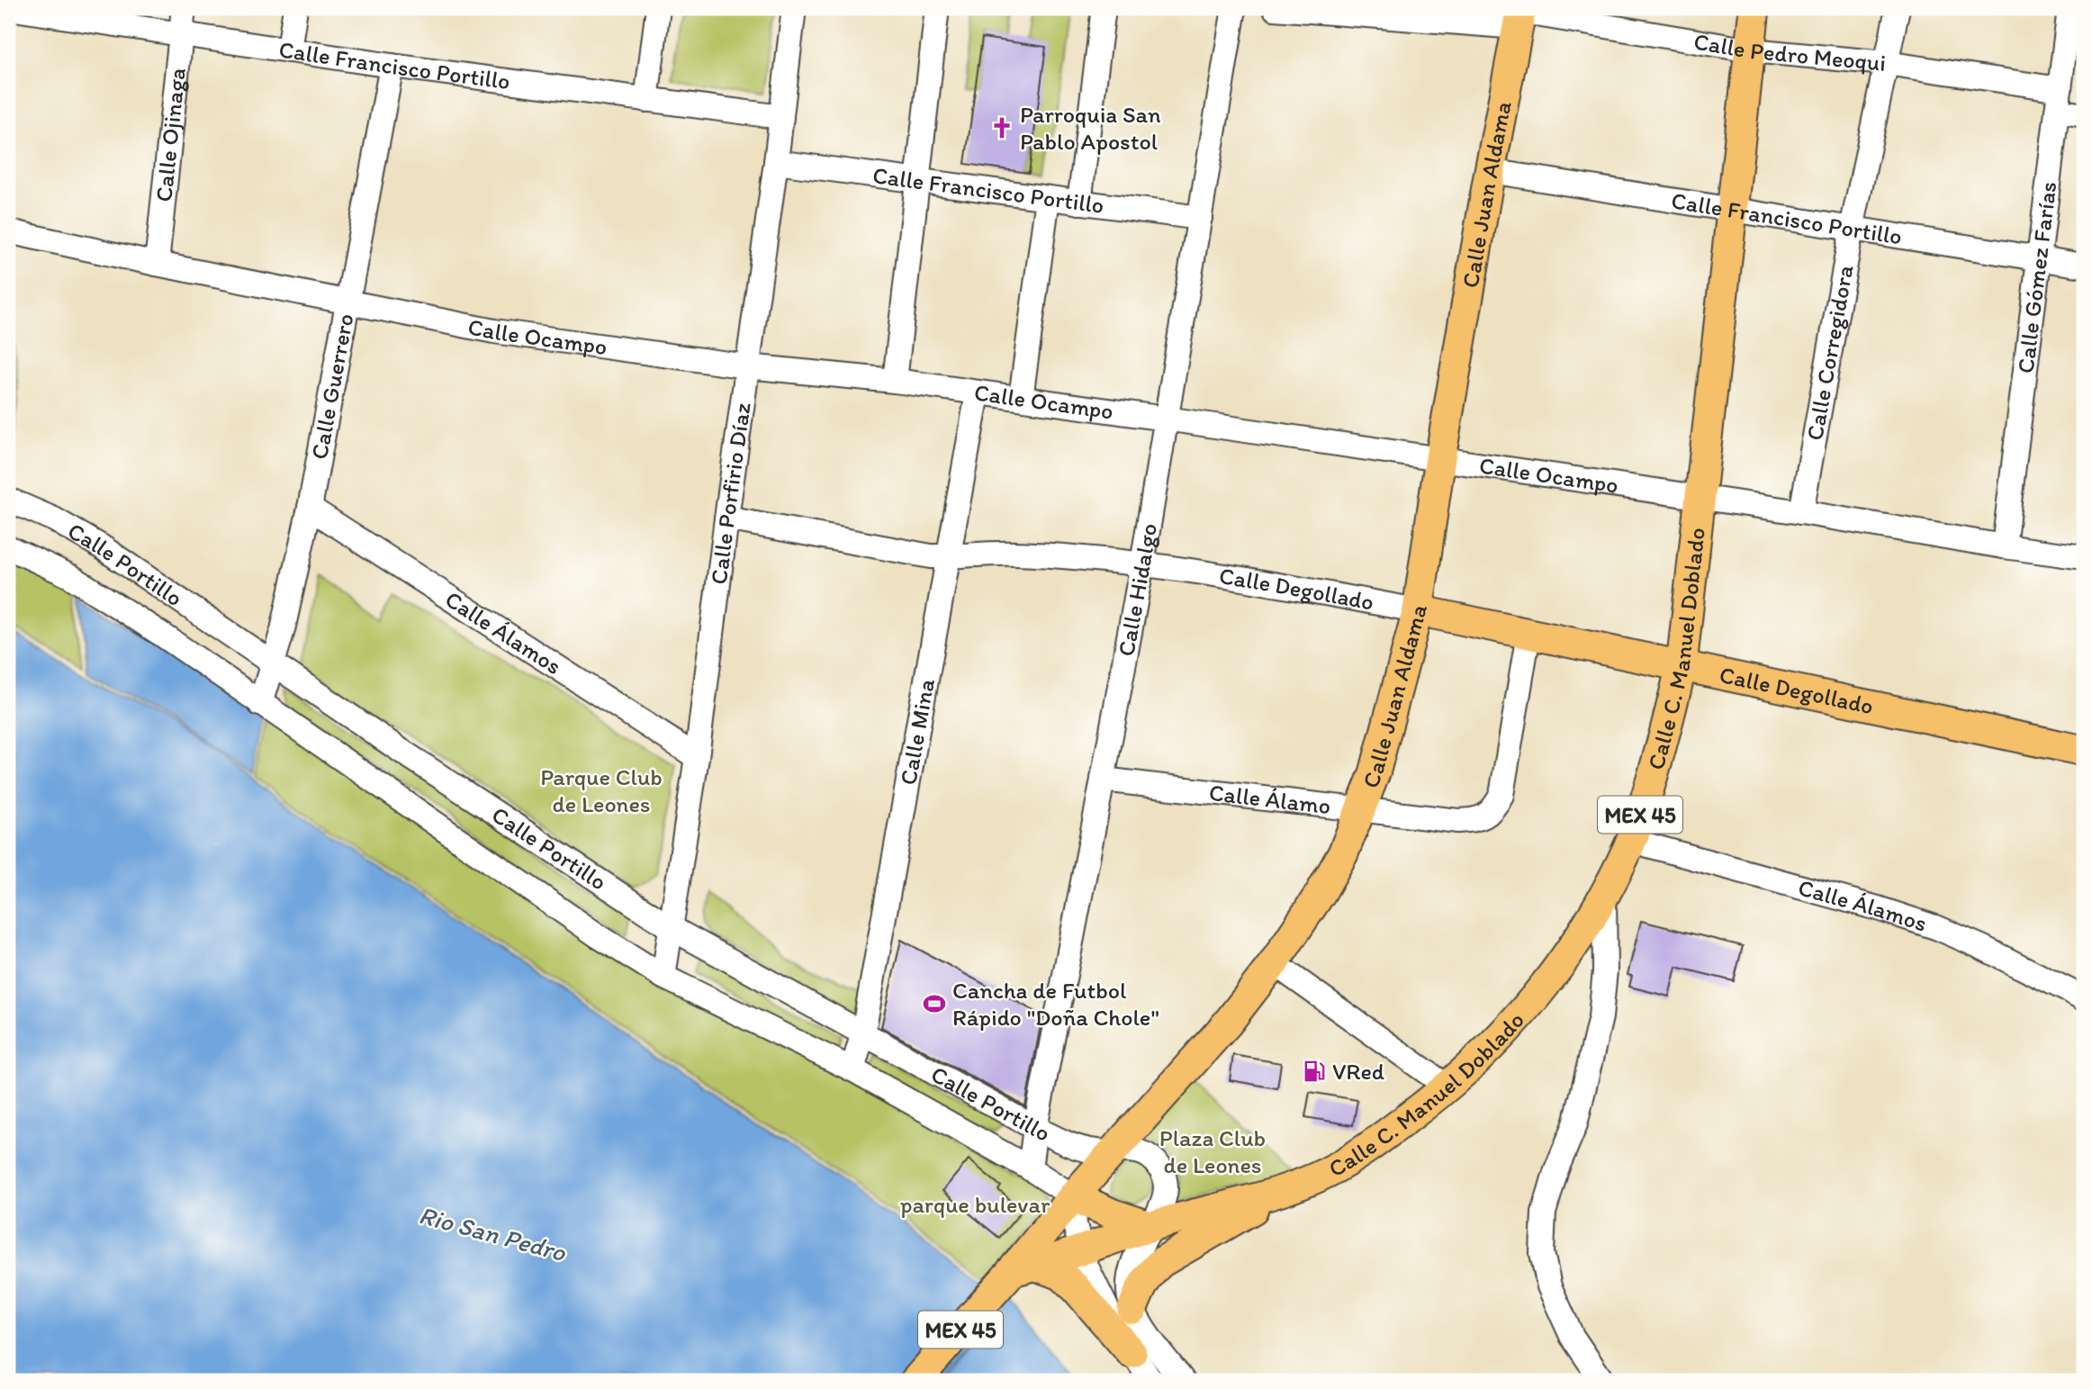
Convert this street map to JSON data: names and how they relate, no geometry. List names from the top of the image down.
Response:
{
  "streets": {
    "main road": [
      "Calle Juan Aldama",
      "Calle Degollado",
      "Calle C. Manuel Doblado",
      "MEX 45"
    ],
    "street": [
      "Calle Pedro Meoqui",
      "Calle Francisco Portillo",
      "Calle Ojinaga",
      "Calle Gómez Farías",
      "Calle Ocampo",
      "Calle Corregidora",
      "Calle Guerrero",
      "Calle Porfirio Díaz",
      "Calle Portillo",
      "Calle Hidalgo",
      "Calle Álamos",
      "Calle Mina",
      "Calle Álamo"
    ]
  },
  "crossings": [
    ["Calle Pedro Meoqui", "Calle Juan Aldama"],
    ["Calle Pedro Meoqui", "Calle Gómez Farías"],
    ["Calle Pedro Meoqui", "Calle Corregidora"],
    ["Calle Pedro Meoqui", "Calle C. Manuel Doblado"],
    ["Calle Francisco Portillo", "Calle Ojinaga"],
    ["Calle Francisco Portillo", "Calle Juan Aldama"],
    ["Calle Francisco Portillo", "Calle Gómez Farías"],
    ["Calle Francisco Portillo", "Calle Corregidora"],
    ["Calle Francisco Portillo", "Calle Guerrero"],
    ["Calle Francisco Portillo", "Calle Porfirio Díaz"],
    ["Calle Francisco Portillo", "Calle Hidalgo"],
    ["Calle Francisco Portillo", "Calle C. Manuel Doblado"],
    ["Calle Ojinaga", "Calle Ocampo"],
    ["Calle Juan Aldama", "Calle Ocampo"],
    ["Calle Juan Aldama", "Calle Portillo"],
    ["Calle Juan Aldama", "Calle Degollado"],
    ["Calle Juan Aldama", "Calle C. Manuel Doblado"],
    ["Calle Juan Aldama", "Calle Álamo"],
    ["Calle Juan Aldama", "MEX 45"],
    ["Calle Gómez Farías", "Calle Ocampo"],
    ["Calle Ocampo", "Calle Corregidora"],
    ["Calle Ocampo", "Calle Guerrero"],
    ["Calle Ocampo", "Calle Porfirio Díaz"],
    ["Calle Ocampo", "Calle Hidalgo"],
    ["Calle Ocampo", "Calle C. Manuel Doblado"],
    ["Calle Ocampo", "Calle Mina"],
    ["Calle Guerrero", "Calle Portillo"],
    ["Calle Guerrero", "Calle Álamos"],
    ["Calle Porfirio Díaz", "Calle Portillo"],
    ["Calle Porfirio Díaz", "Calle Degollado"],
    ["Calle Porfirio Díaz", "Calle Álamos"],
    ["Calle Portillo", "Calle Hidalgo"],
    ["Calle Portillo", "Calle C. Manuel Doblado"],
    ["Calle Portillo", "Calle Mina"],
    ["Calle Hidalgo", "Calle Degollado"],
    ["Calle Hidalgo", "Calle Álamo"],
    ["Calle Degollado", "Calle C. Manuel Doblado"],
    ["Calle Degollado", "Calle Mina"],
    ["Calle Degollado", "Calle Álamo"],
    ["Calle Álamos", "Calle C. Manuel Doblado"],
    ["Calle C. Manuel Doblado", "MEX 45"]
  ],
  "water": ["Rio San Pedro"],
  "parks": ["Parque Club de Leones", "Plaza Club de Leones", "parque bulevar"],
  "places": {
    "church": ["Parroquia San Pablo Apostol"],
    "sports": ["Cancha de Futbol Rápido \"Doña Chole\""],
    "fuel station": ["VRed"]
  }
}
